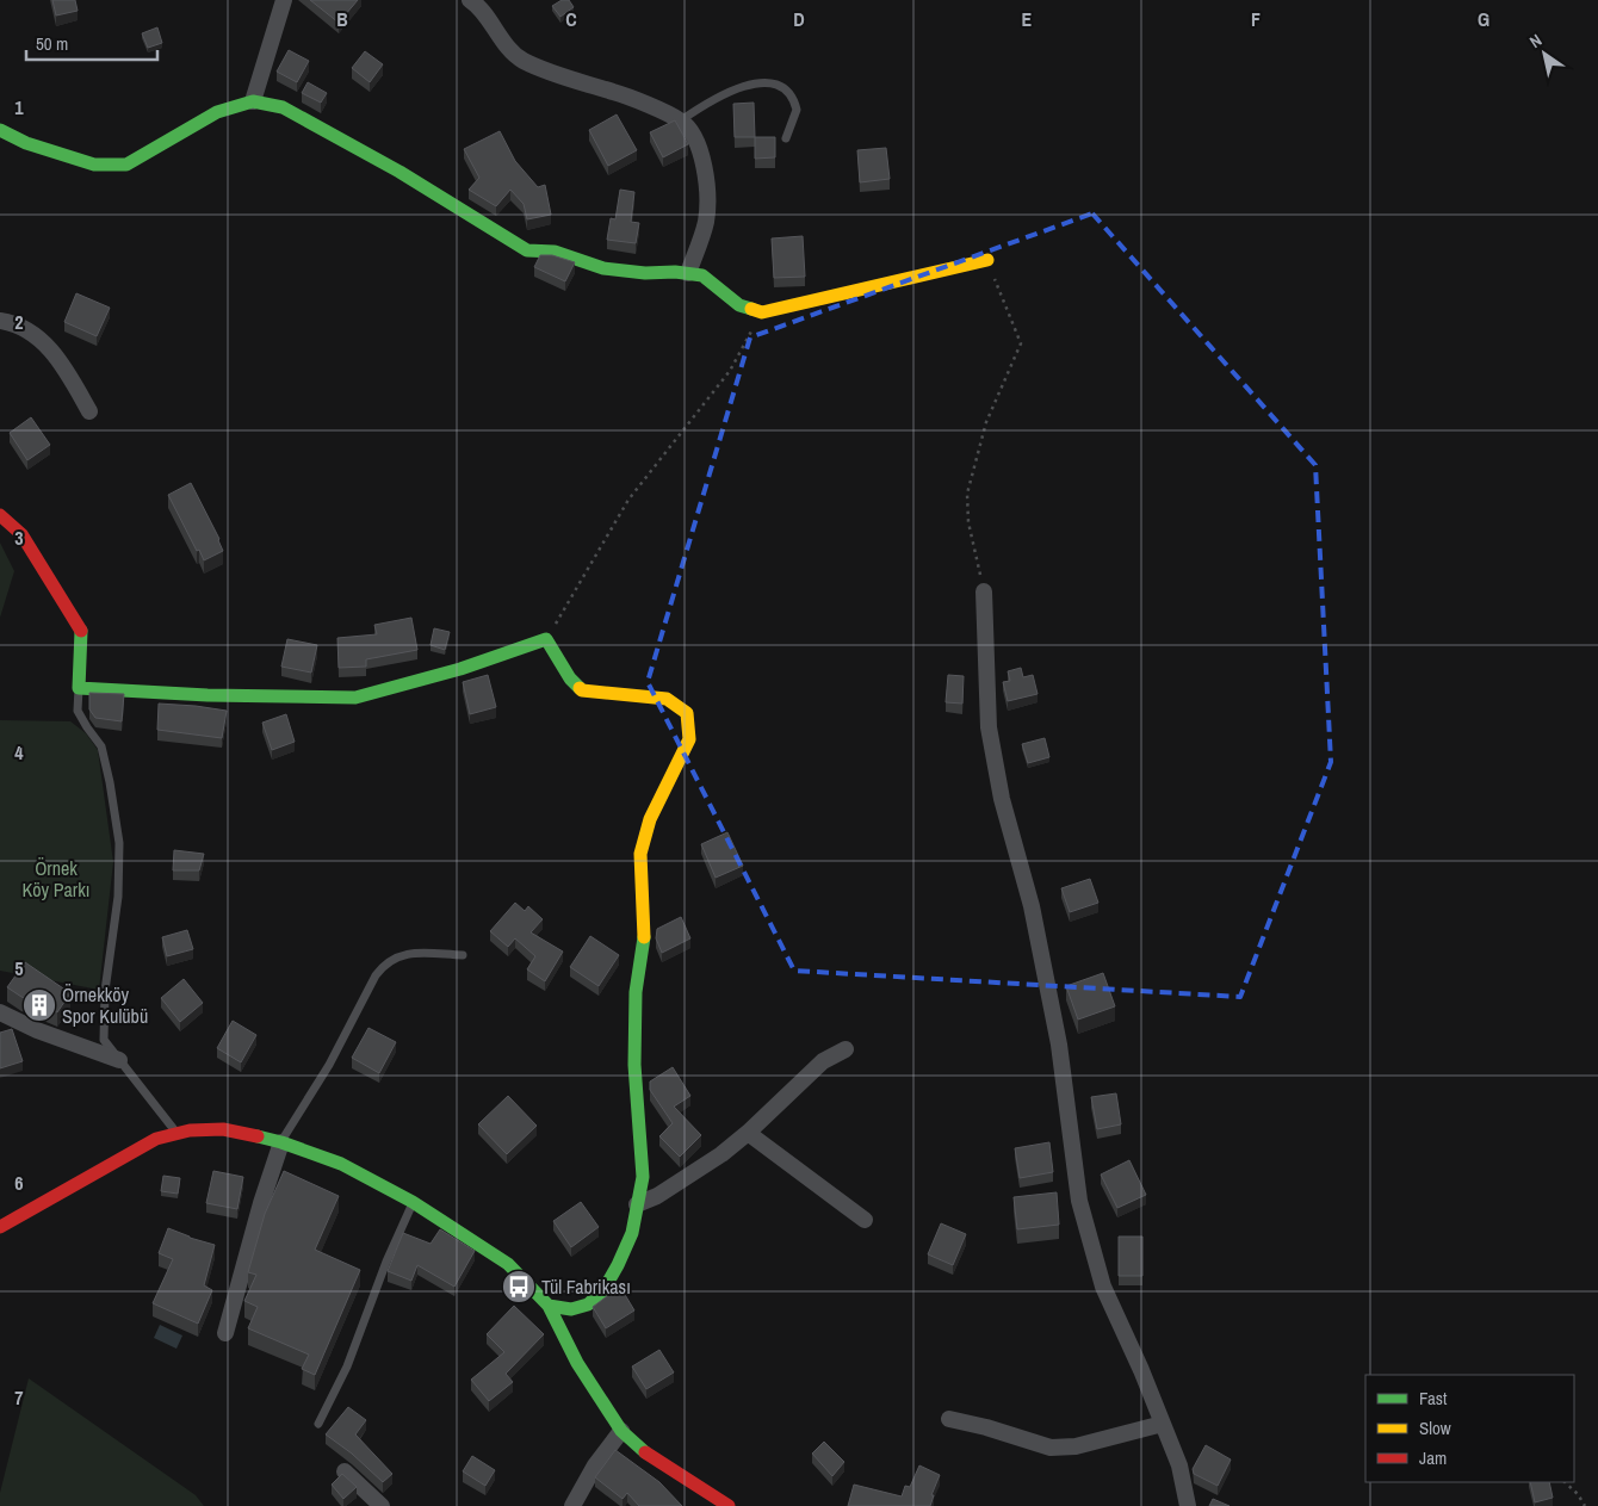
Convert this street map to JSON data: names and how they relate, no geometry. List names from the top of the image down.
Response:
{
  "parks": ["Örnek Köy Parkı"],
  "places": {
    "building": ["Örnekköy Spor Kulübü"],
    "bus stop": ["Tül Fabrikası"]
  },
  "legend": ["Fast", "Slow", "Jam"],
  "scale_bar": "50 m",
  "north": "top left",
  "grid": {
    "columns": [
      "B",
      "C",
      "D",
      "E",
      "F",
      "G"
    ],
    "rows": [
      "1",
      "2",
      "3",
      "4",
      "5",
      "6",
      "7"
    ]
  }
}
